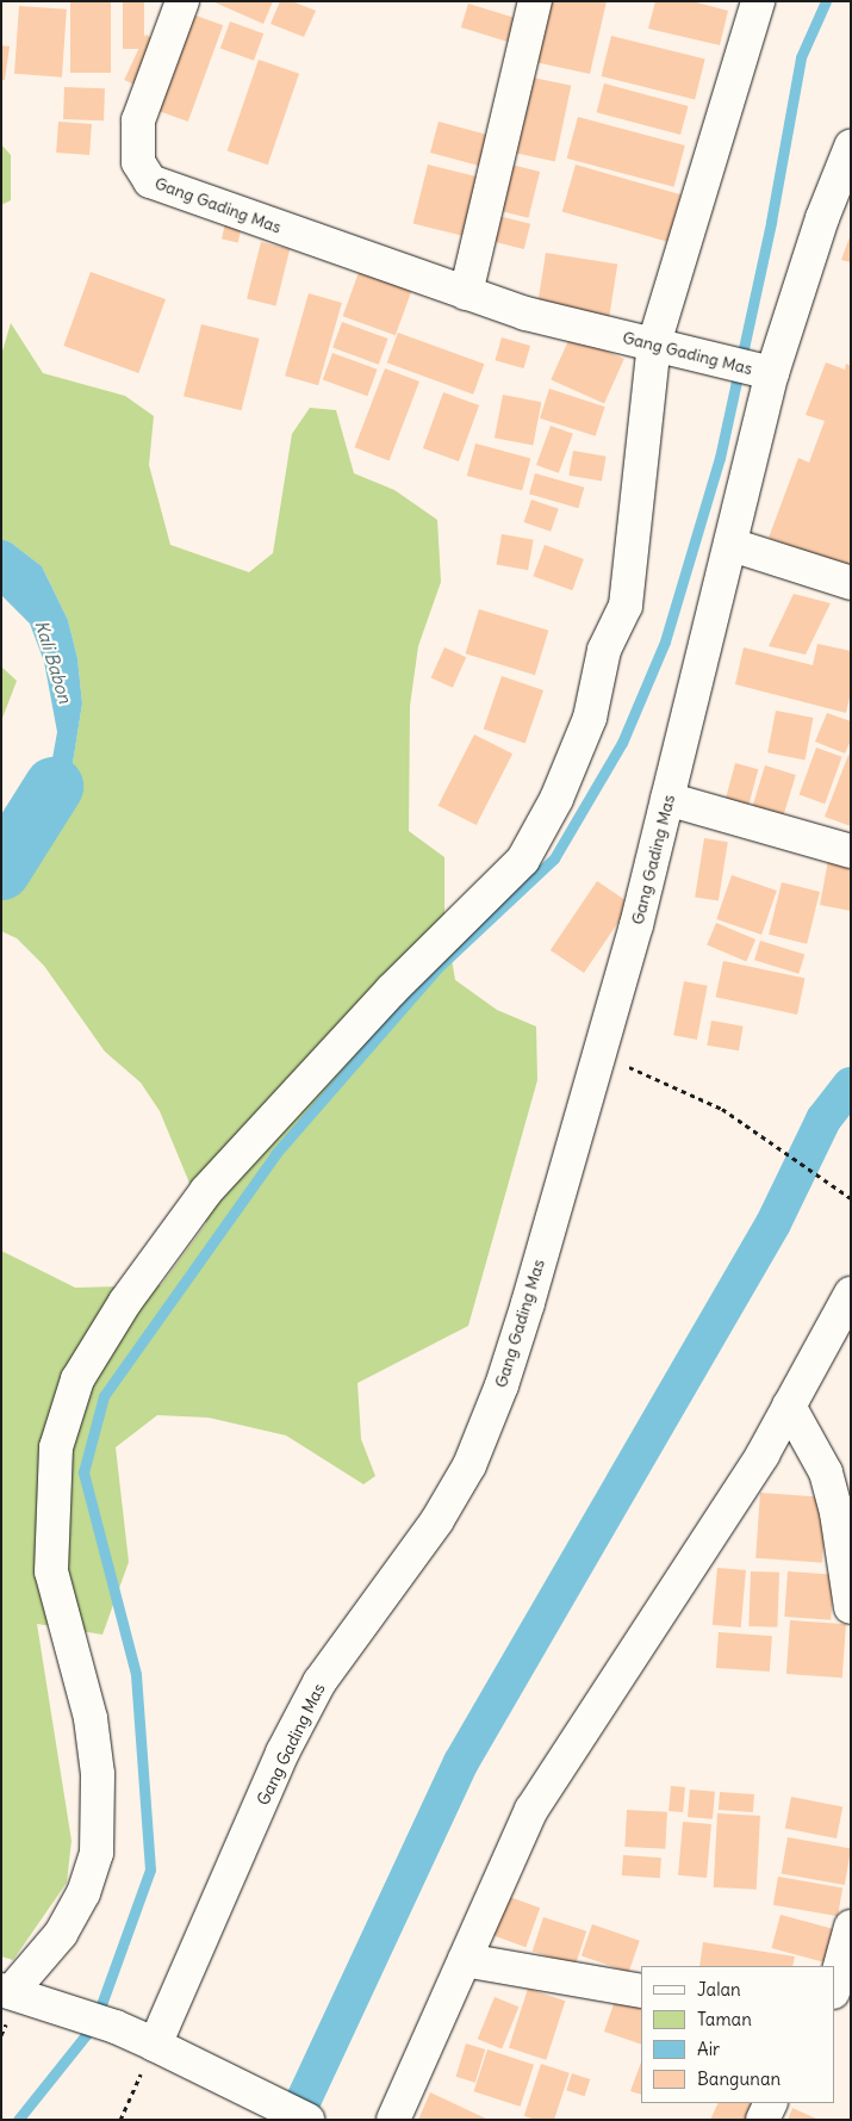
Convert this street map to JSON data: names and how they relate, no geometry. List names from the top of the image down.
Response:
{
  "streets": {
    "street": ["Gang Gading Mas"]
  },
  "water": ["Kali Babon"],
  "legend": [
    "Jalan",
    "Taman",
    "Air",
    "Bangunan"
  ]
}
